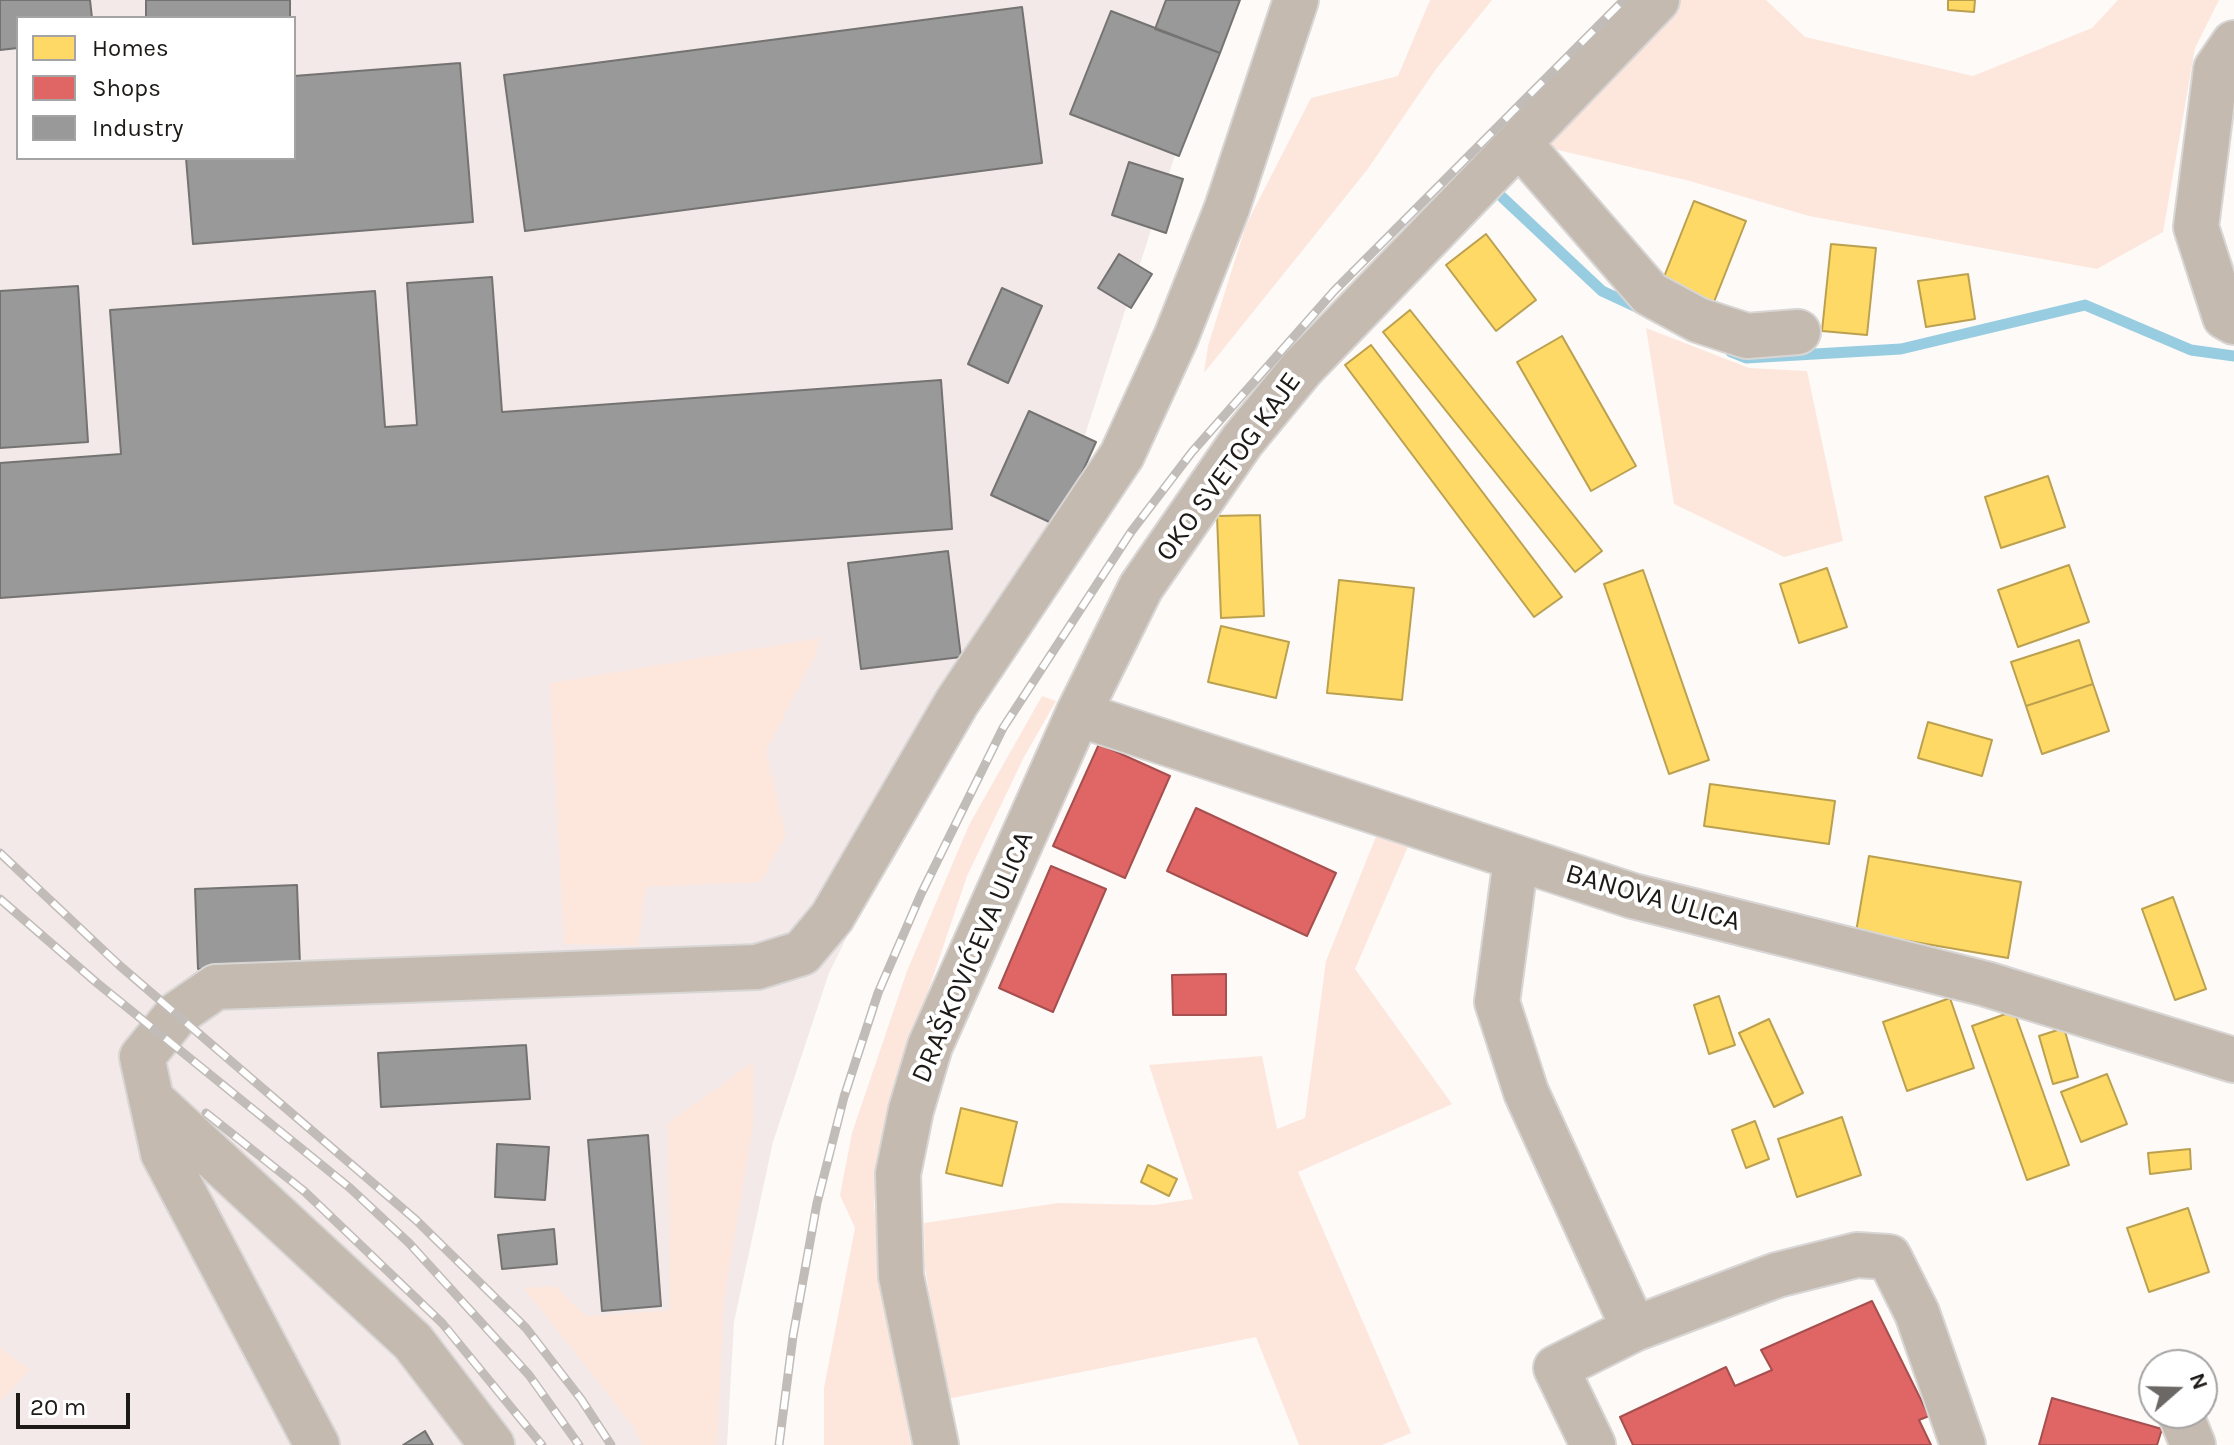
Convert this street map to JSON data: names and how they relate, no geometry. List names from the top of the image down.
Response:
{
  "streets": {
    "street": ["OKO SVETOG KAJE", "BANOVA ULICA", "DRAŠKOVIĆEVA ULICA"]
  },
  "crossings": [
    ["OKO SVETOG KAJE", "BANOVA ULICA"],
    ["OKO SVETOG KAJE", "DRAŠKOVIĆEVA ULICA"],
    ["BANOVA ULICA", "DRAŠKOVIĆEVA ULICA"]
  ],
  "legend": ["Homes", "Shops", "Industry"],
  "scale_bar": "20 m",
  "north": "right"
}
